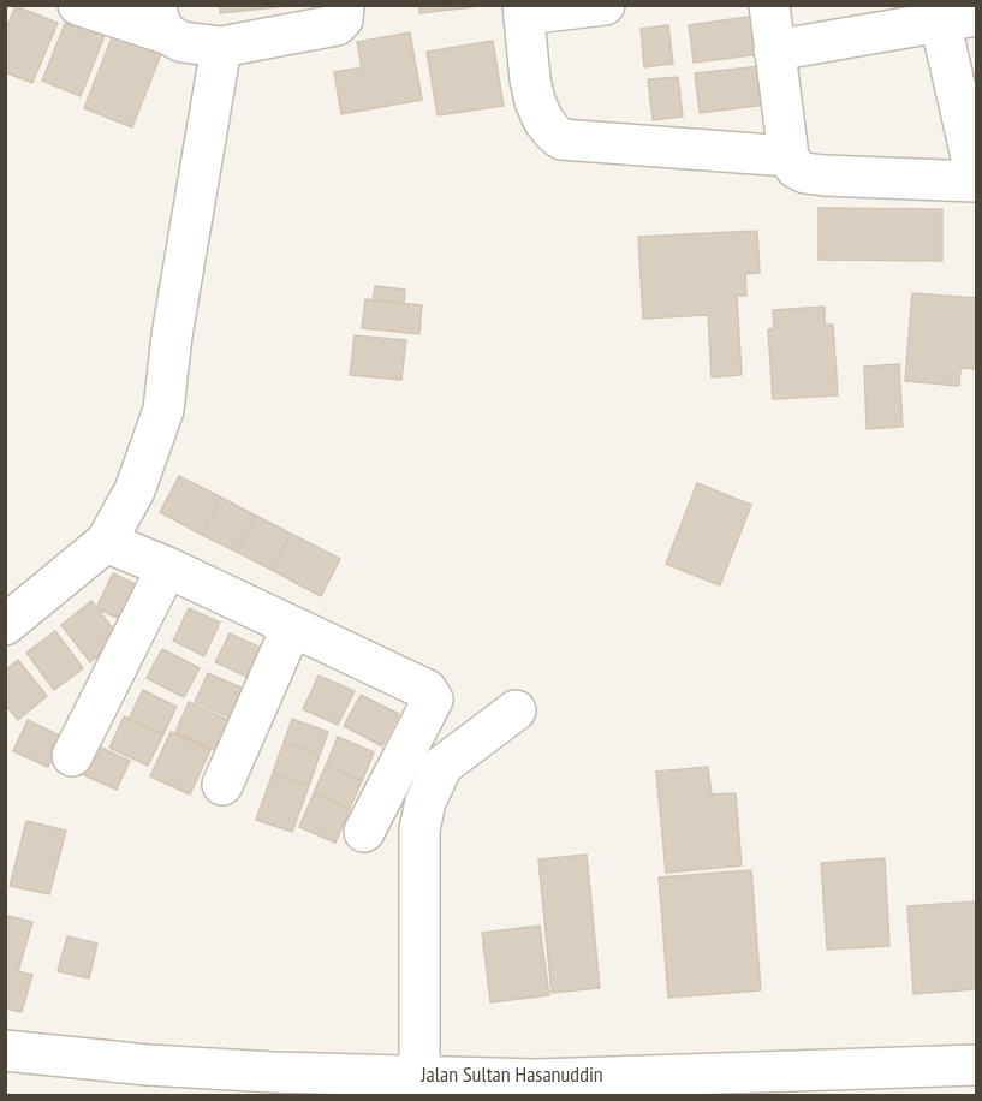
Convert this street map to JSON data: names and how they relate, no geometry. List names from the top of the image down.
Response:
{
  "streets": {
    "street": ["Jalan Sultan Hasanuddin"]
  }
}
